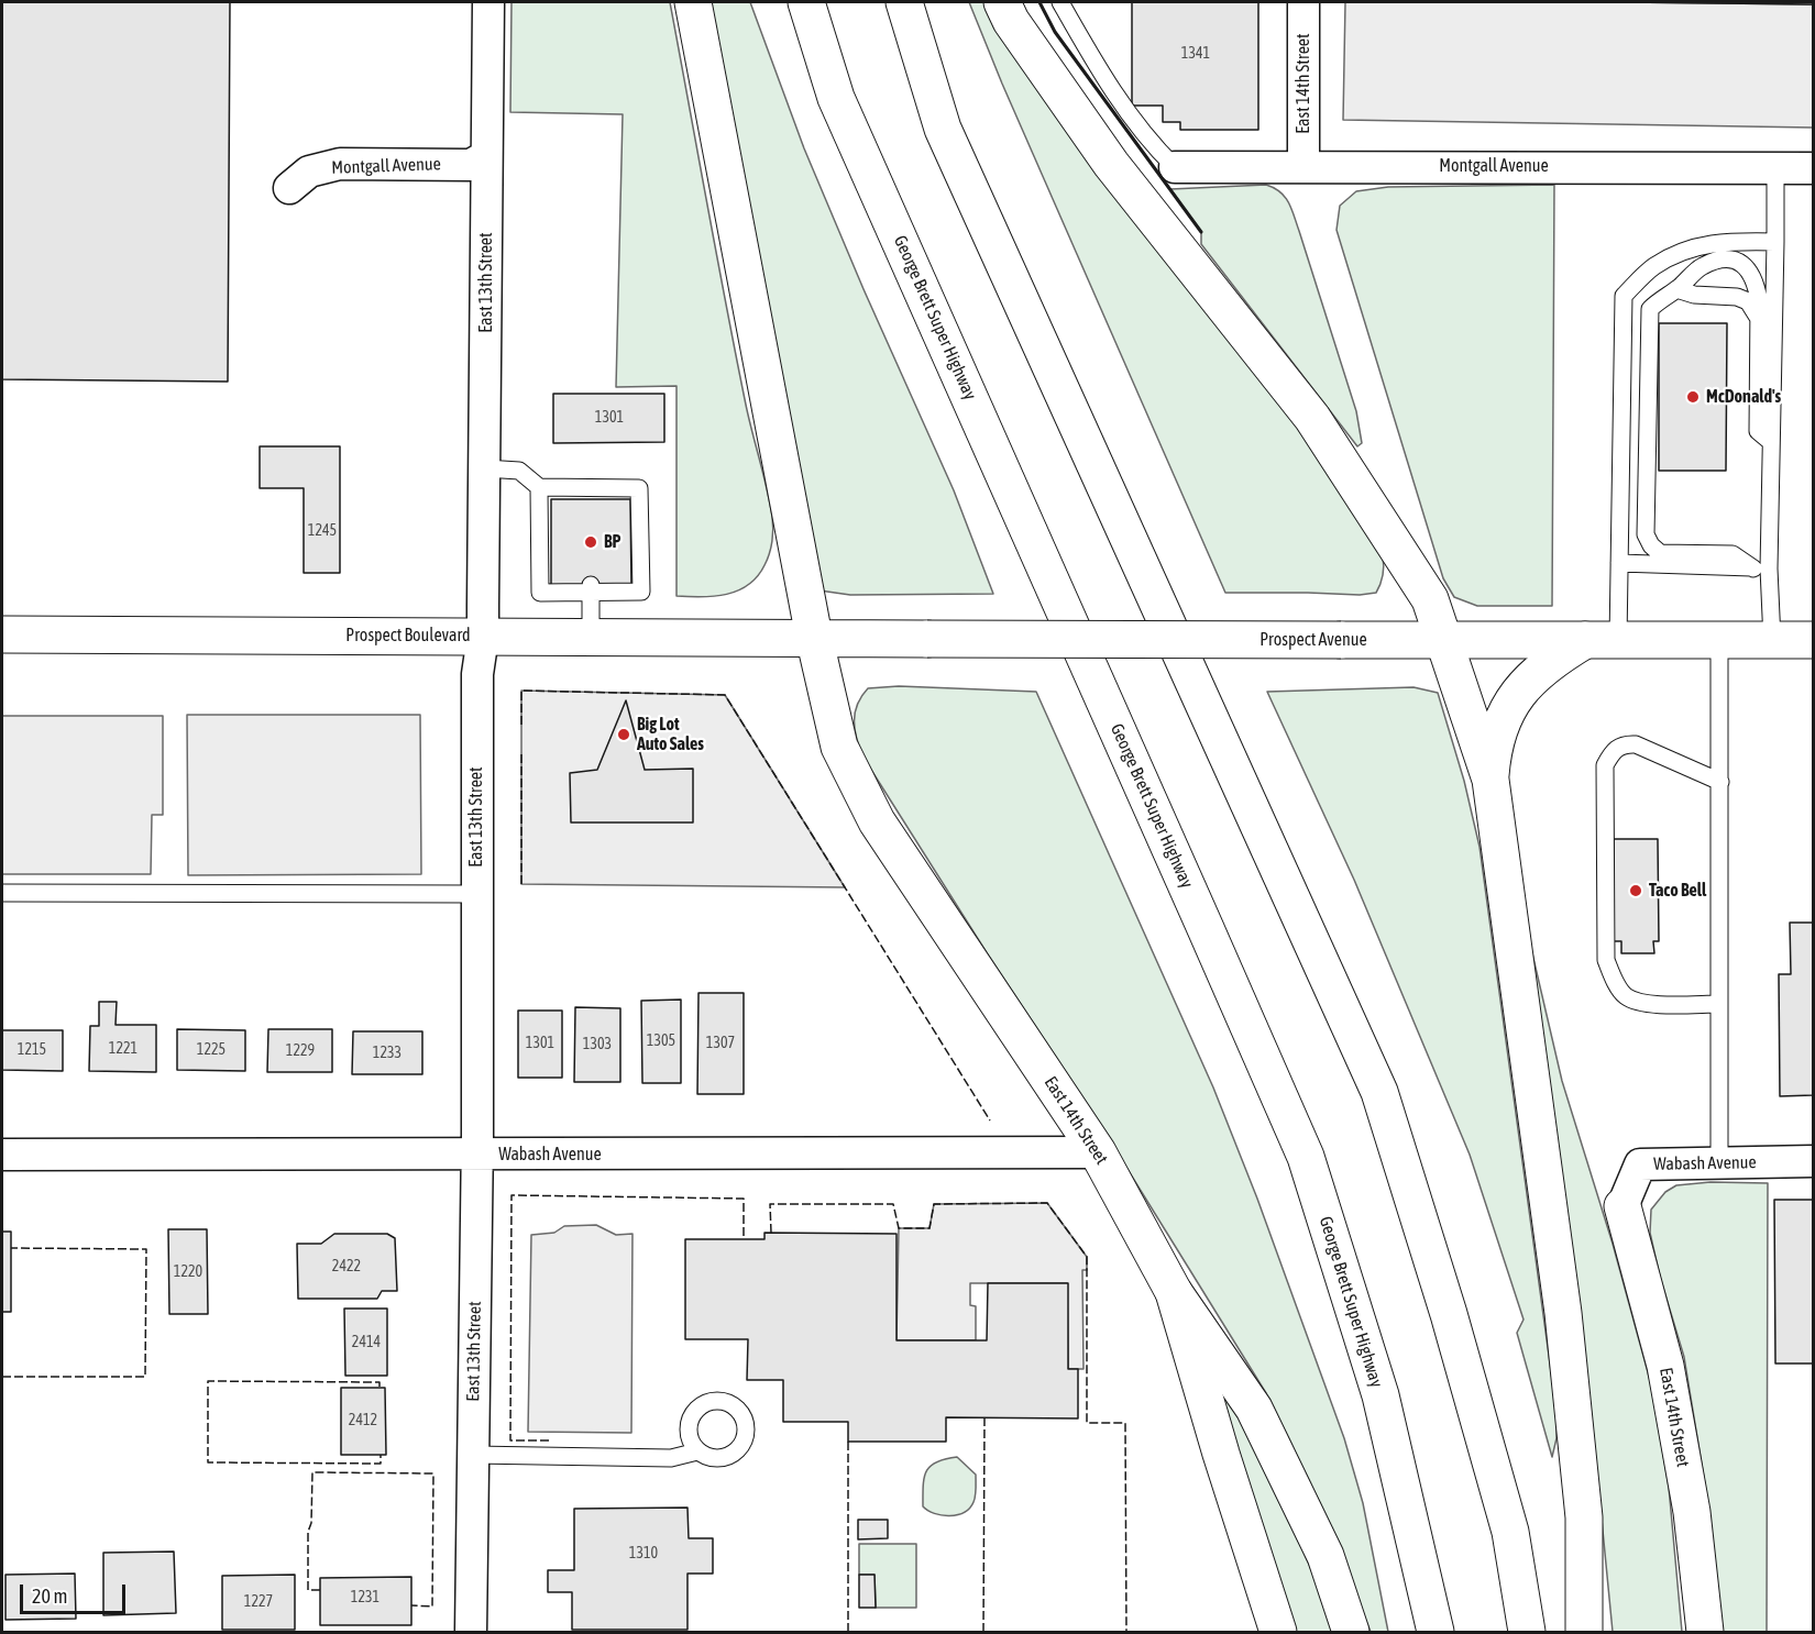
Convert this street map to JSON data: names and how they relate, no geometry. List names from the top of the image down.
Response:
{
  "streets": {
    "main road": [
      "East 14th Street",
      "George Brett Super Highway",
      "Prospect Boulevard",
      "Prospect Avenue"
    ],
    "street": ["Montgall Avenue", "East 13th Street", "Wabash Avenue"]
  },
  "crossings": [
    ["East 14th Street", "Montgall Avenue"],
    ["East 14th Street", "Prospect Boulevard"],
    ["East 14th Street", "Prospect Avenue"],
    ["East 14th Street", "Wabash Avenue"],
    ["Montgall Avenue", "East 13th Street"],
    ["East 13th Street", "Prospect Boulevard"],
    ["East 13th Street", "Wabash Avenue"],
    ["Prospect Boulevard", "Prospect Avenue"]
  ],
  "places": [
    "McDonald's",
    "BP",
    "Big Lot Auto Sales",
    "Taco Bell"
  ],
  "house_numbers": [
    "1341",
    "1301",
    "1245",
    "1305",
    "1301",
    "1307",
    "1303",
    "1221",
    "1215",
    "1225",
    "1229",
    "1233",
    "2422",
    "1220",
    "2414",
    "2412",
    "1310",
    "1231",
    "1227"
  ],
  "scale_bar": "20 m"
}
